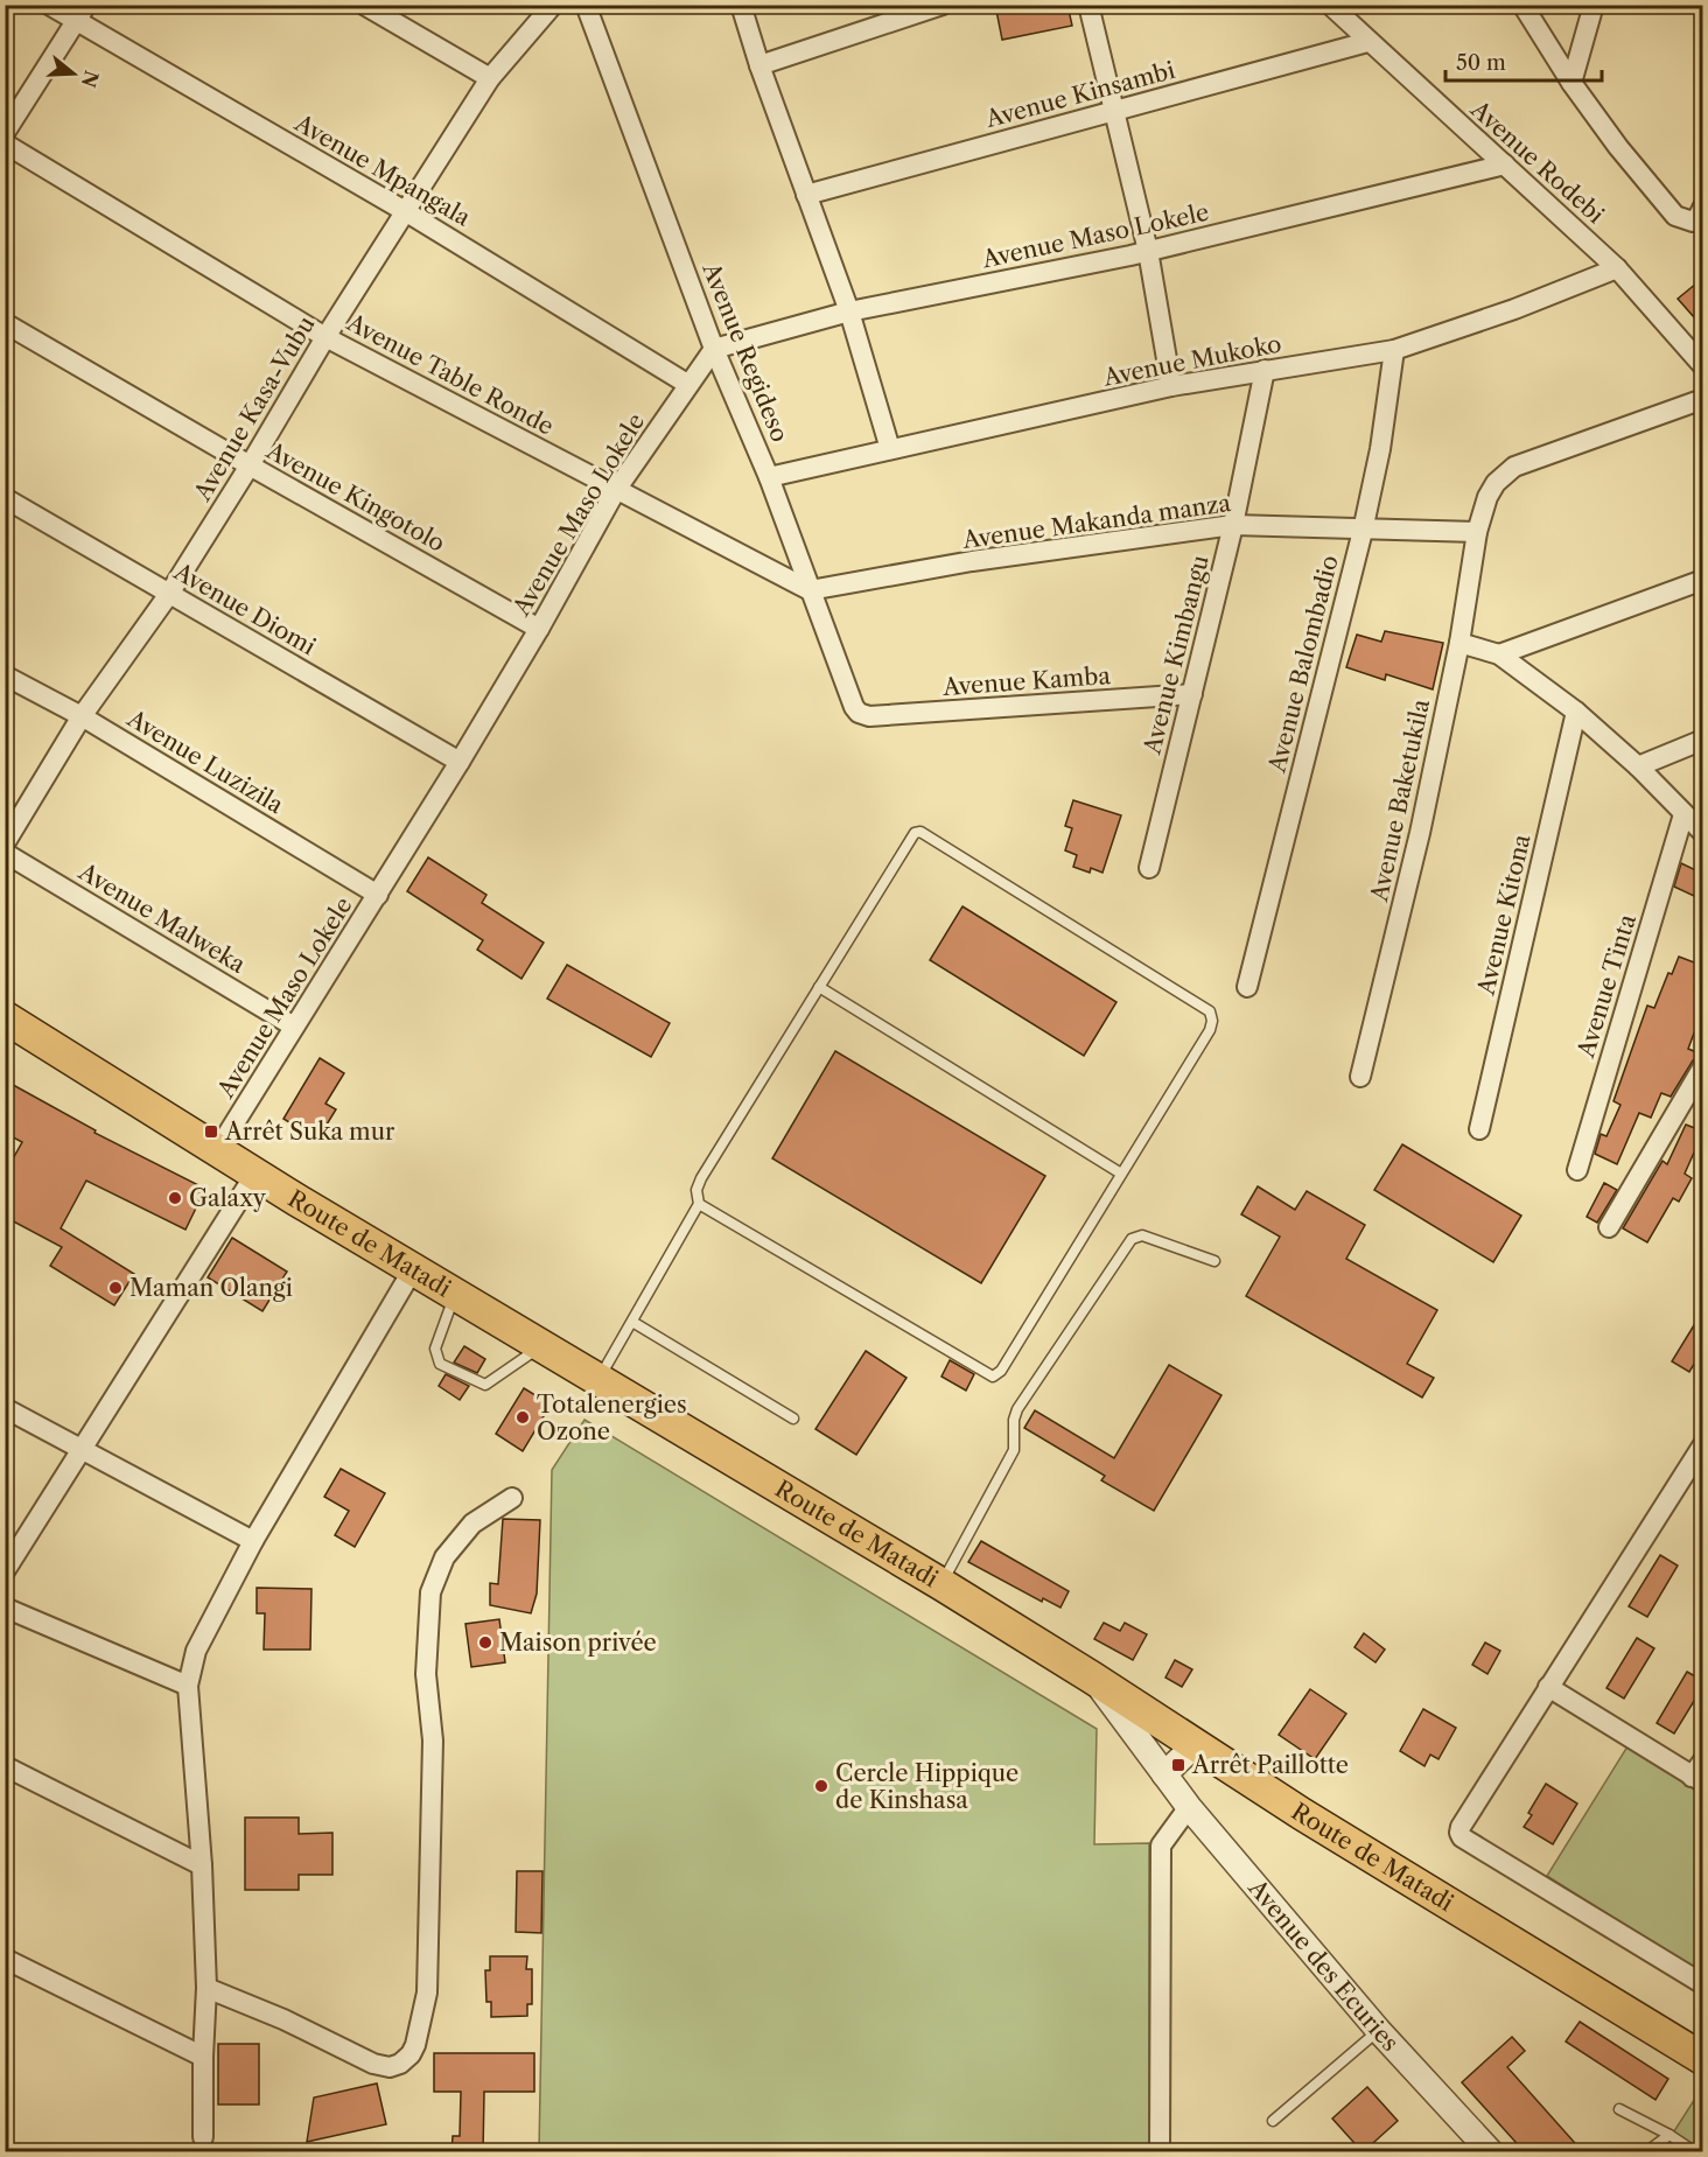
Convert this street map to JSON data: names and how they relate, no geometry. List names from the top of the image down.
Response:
{
  "streets": {
    "main road": ["Route de Matadi"],
    "street": [
      "Avenue Kinsambi",
      "Avenue Rodebi",
      "Avenue Mpangala",
      "Avenue Maso Lokele",
      "Avenue Regideso",
      "Avenue Mukoko",
      "Avenue Table Ronde",
      "Avenue Kasa-Vubu",
      "Avenue Kingotolo",
      "Avenue Makanda manza",
      "Avenue Diomi",
      "Avenue Kimbangu",
      "Avenue Balombadio",
      "Avenue Kamba",
      "Avenue Luzizila",
      "Avenue Baketukila",
      "Avenue Kitona",
      "Avenue Malweka",
      "Avenue Tinta",
      "Avenue des Ecuries"
    ]
  },
  "crossings": [
    ["Avenue Kinsambi", "Avenue Rodebi"],
    ["Avenue Rodebi", "Avenue Maso Lokele"],
    ["Avenue Rodebi", "Avenue Mukoko"],
    ["Avenue Mpangala", "Avenue Maso Lokele"],
    ["Avenue Mpangala", "Avenue Kasa-Vubu"],
    ["Avenue Maso Lokele", "Avenue Regideso"],
    ["Avenue Maso Lokele", "Avenue Table Ronde"],
    ["Avenue Maso Lokele", "Avenue Kingotolo"],
    ["Avenue Maso Lokele", "Avenue Diomi"],
    ["Avenue Maso Lokele", "Avenue Luzizila"],
    ["Avenue Maso Lokele", "Avenue Malweka"],
    ["Avenue Maso Lokele", "Route de Matadi"],
    ["Avenue Regideso", "Avenue Mukoko"],
    ["Avenue Regideso", "Avenue Table Ronde"],
    ["Avenue Regideso", "Avenue Makanda manza"],
    ["Avenue Regideso", "Avenue Kamba"],
    ["Avenue Mukoko", "Avenue Kimbangu"],
    ["Avenue Mukoko", "Avenue Balombadio"],
    ["Avenue Table Ronde", "Avenue Kasa-Vubu"],
    ["Avenue Table Ronde", "Avenue Makanda manza"],
    ["Avenue Kasa-Vubu", "Avenue Kingotolo"],
    ["Avenue Kasa-Vubu", "Avenue Diomi"],
    ["Avenue Kasa-Vubu", "Avenue Luzizila"],
    ["Avenue Makanda manza", "Avenue Kimbangu"],
    ["Avenue Makanda manza", "Avenue Balombadio"],
    ["Avenue Makanda manza", "Avenue Baketukila"],
    ["Avenue Kimbangu", "Avenue Kamba"],
    ["Route de Matadi", "Avenue des Ecuries"]
  ],
  "places": {
    "transit": ["Arrêt Suka mur", "Arrêt Paillotte"],
    "other": [
      "Galaxy",
      "Maman Olangi",
      "Totalenergies Ozone",
      "Maison privée",
      "Cercle Hippique de Kinshasa"
    ]
  },
  "scale_bar": "50 m",
  "north": "right"
}
